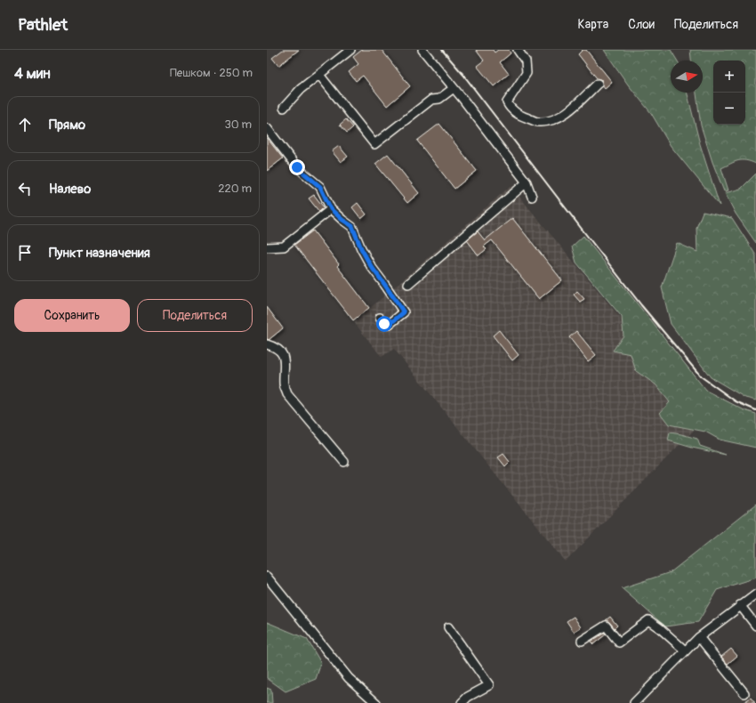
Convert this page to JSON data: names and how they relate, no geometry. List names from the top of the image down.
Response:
{
  "north": "right",
  "page": {
    "header": "Pathlet",
    "nav": ["Карта", "Слои", "Поделиться"],
    "heading": ["4 мин", "Пешком · 250 m"],
    "map_buttons": ["+", "−"],
    "list": [
      ["Прямо", "30 m"],
      ["Налево", "220 m"],
      "Пункт назначения"
    ],
    "buttons": ["Сохранить", "Поделиться"]
  }
}
